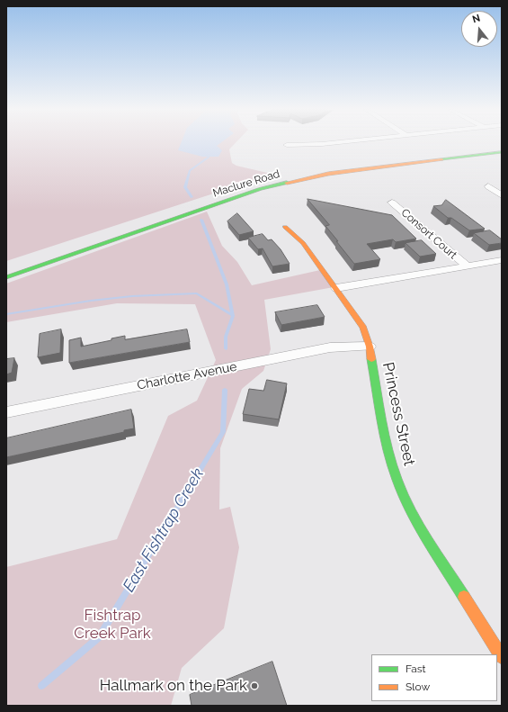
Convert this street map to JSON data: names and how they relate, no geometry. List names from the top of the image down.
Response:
{
  "streets": {
    "main road": ["Maclure Road", "Princess Street"],
    "street": ["Consort Court", "Charlotte Avenue"]
  },
  "crossings": [
    ["Charlotte Avenue", "Princess Street"]
  ],
  "water": ["East Fishtrap Creek"],
  "parks": ["Fishtrap Creek Park"],
  "places": ["Hallmark on the Park"],
  "legend": ["Fast", "Slow"],
  "north": "top"
}
